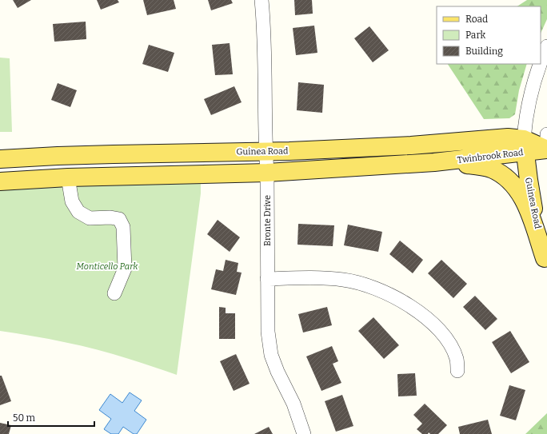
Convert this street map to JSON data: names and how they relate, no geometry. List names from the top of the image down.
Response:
{
  "streets": {
    "main road": ["Guinea Road", "Twinbrook Road"],
    "street": ["Bronte Drive"]
  },
  "crossings": [
    ["Guinea Road", "Twinbrook Road"],
    ["Guinea Road", "Bronte Drive"]
  ],
  "parks": ["Monticello Park"],
  "legend": ["Road", "Park", "Building"],
  "scale_bar": "50 m"
}
